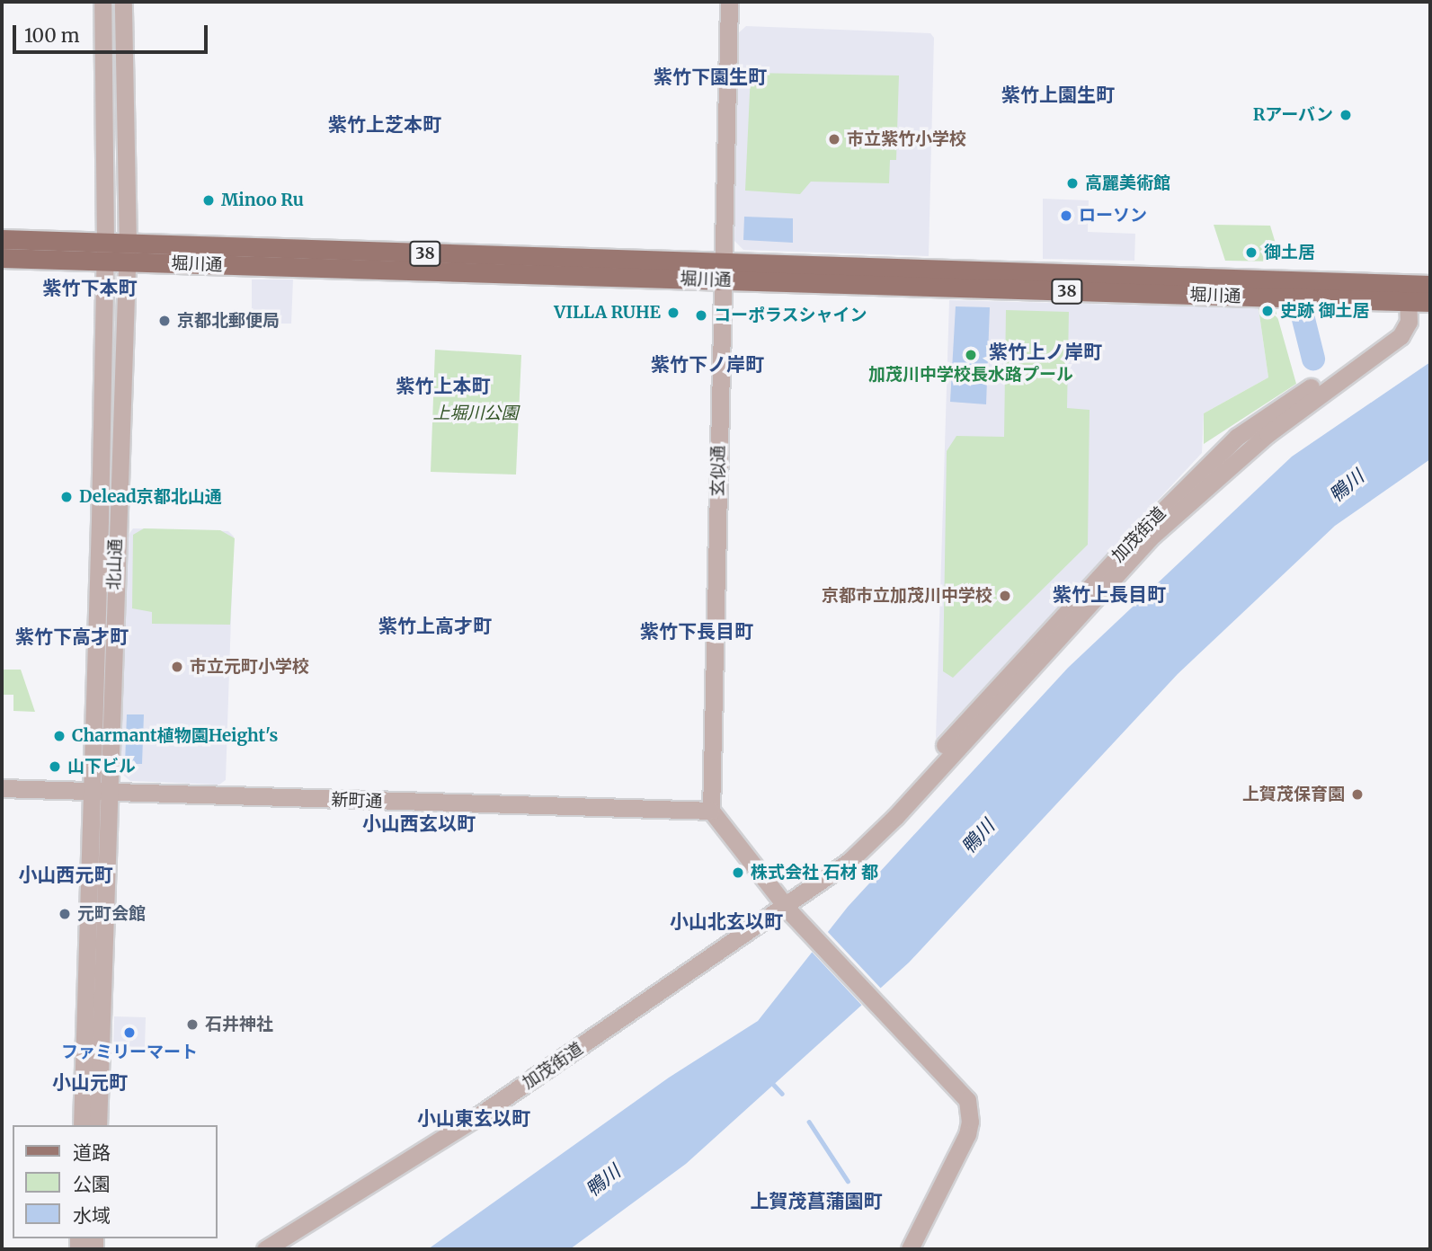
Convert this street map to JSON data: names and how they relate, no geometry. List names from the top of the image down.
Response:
{
  "streets": {
    "main road": ["38", "堀川通"],
    "street": [
      "玄似通",
      "加茂街道",
      "北山通",
      "新町通"
    ]
  },
  "crossings": [
    ["38", "堀川通"],
    ["38", "加茂街道"],
    ["堀川通", "玄似通"],
    ["堀川通", "加茂街道"],
    ["堀川通", "北山通"],
    ["玄似通", "新町通"],
    ["北山通", "新町通"]
  ],
  "districts": [
    "紫竹下園生町",
    "紫竹上園生町",
    "紫竹上芝本町",
    "紫竹下本町",
    "紫竹上ノ岸町",
    "紫竹下ノ岸町",
    "紫竹上本町",
    "紫竹上長目町",
    "紫竹上高才町",
    "紫竹下長目町",
    "紫竹下高才町",
    "小山西玄以町",
    "小山西元町",
    "小山北玄以町",
    "小山元町",
    "小山東玄以町",
    "上賀茂菖蒲園町"
  ],
  "water": ["鴨川"],
  "parks": ["上堀川公園"],
  "places": [
    "Rアーバン",
    "市立紫竹小学校",
    "高麗美術館",
    "Minoo Ru",
    "ローソン",
    "御土居",
    "史跡 御土居",
    "VILLA RUHE",
    "コーポラスシャイン",
    "京都北郵便局",
    "加茂川中学校長水路プール",
    "Delead京都北山通",
    "京都市立加茂川中学校",
    "市立元町小学校",
    "Charmant植物園Height's",
    "山下ビル",
    "上賀茂保育園",
    "株式会社 石材 都",
    "元町会館",
    "石井神社",
    "ファミリーマート"
  ],
  "legend": ["道路", "公園", "水域"],
  "scale_bar": "100 m"
}
